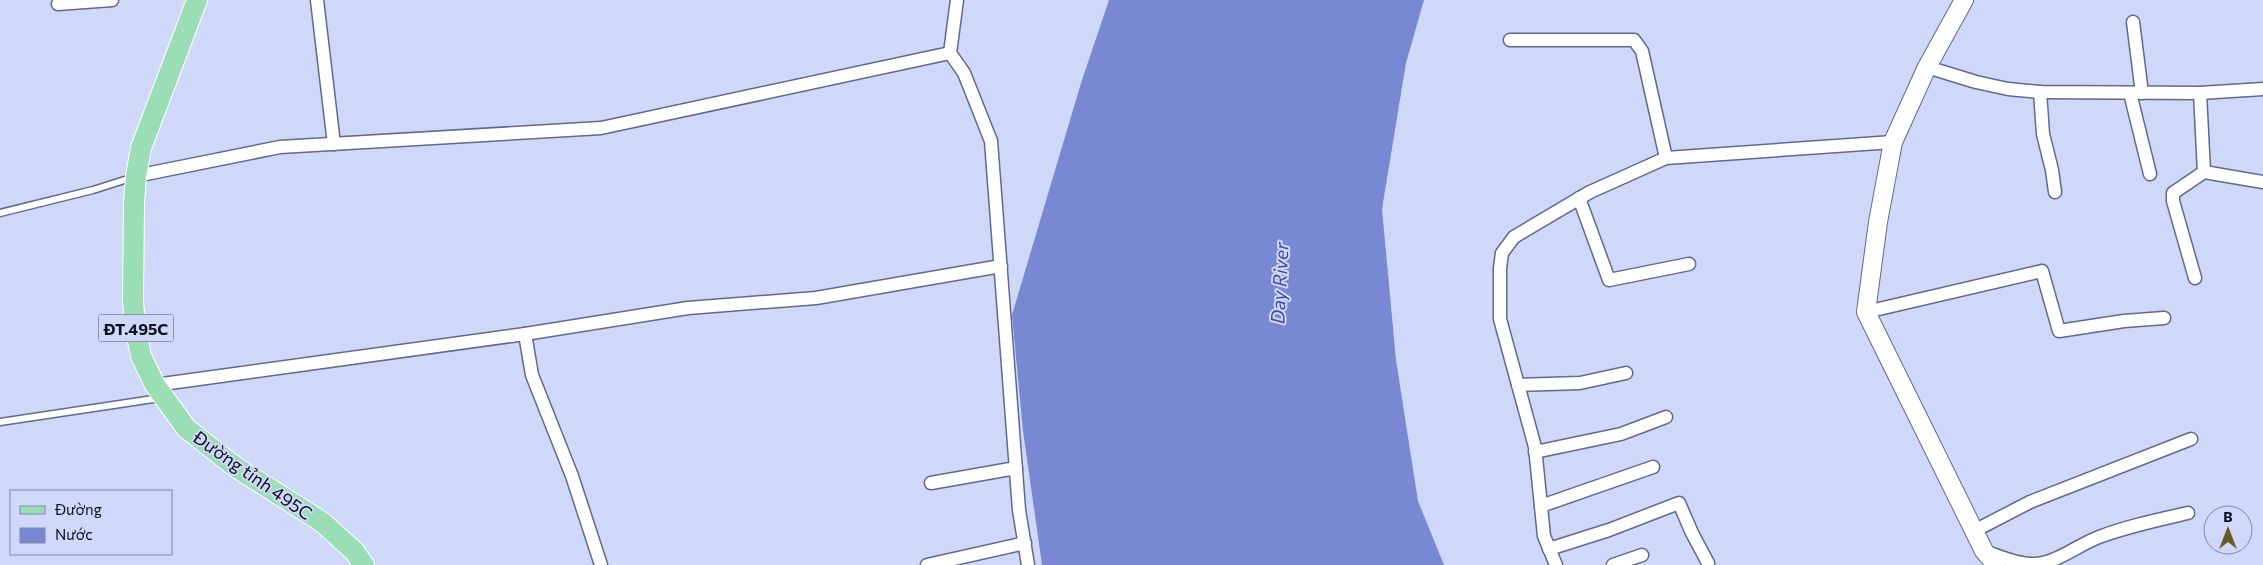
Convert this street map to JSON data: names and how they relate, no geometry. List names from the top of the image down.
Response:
{
  "streets": {
    "main road": ["ĐT.495C", "Đường tỉnh 495C"]
  },
  "water": ["Day River"],
  "legend": ["Đường", "Nước"],
  "north": "top"
}
